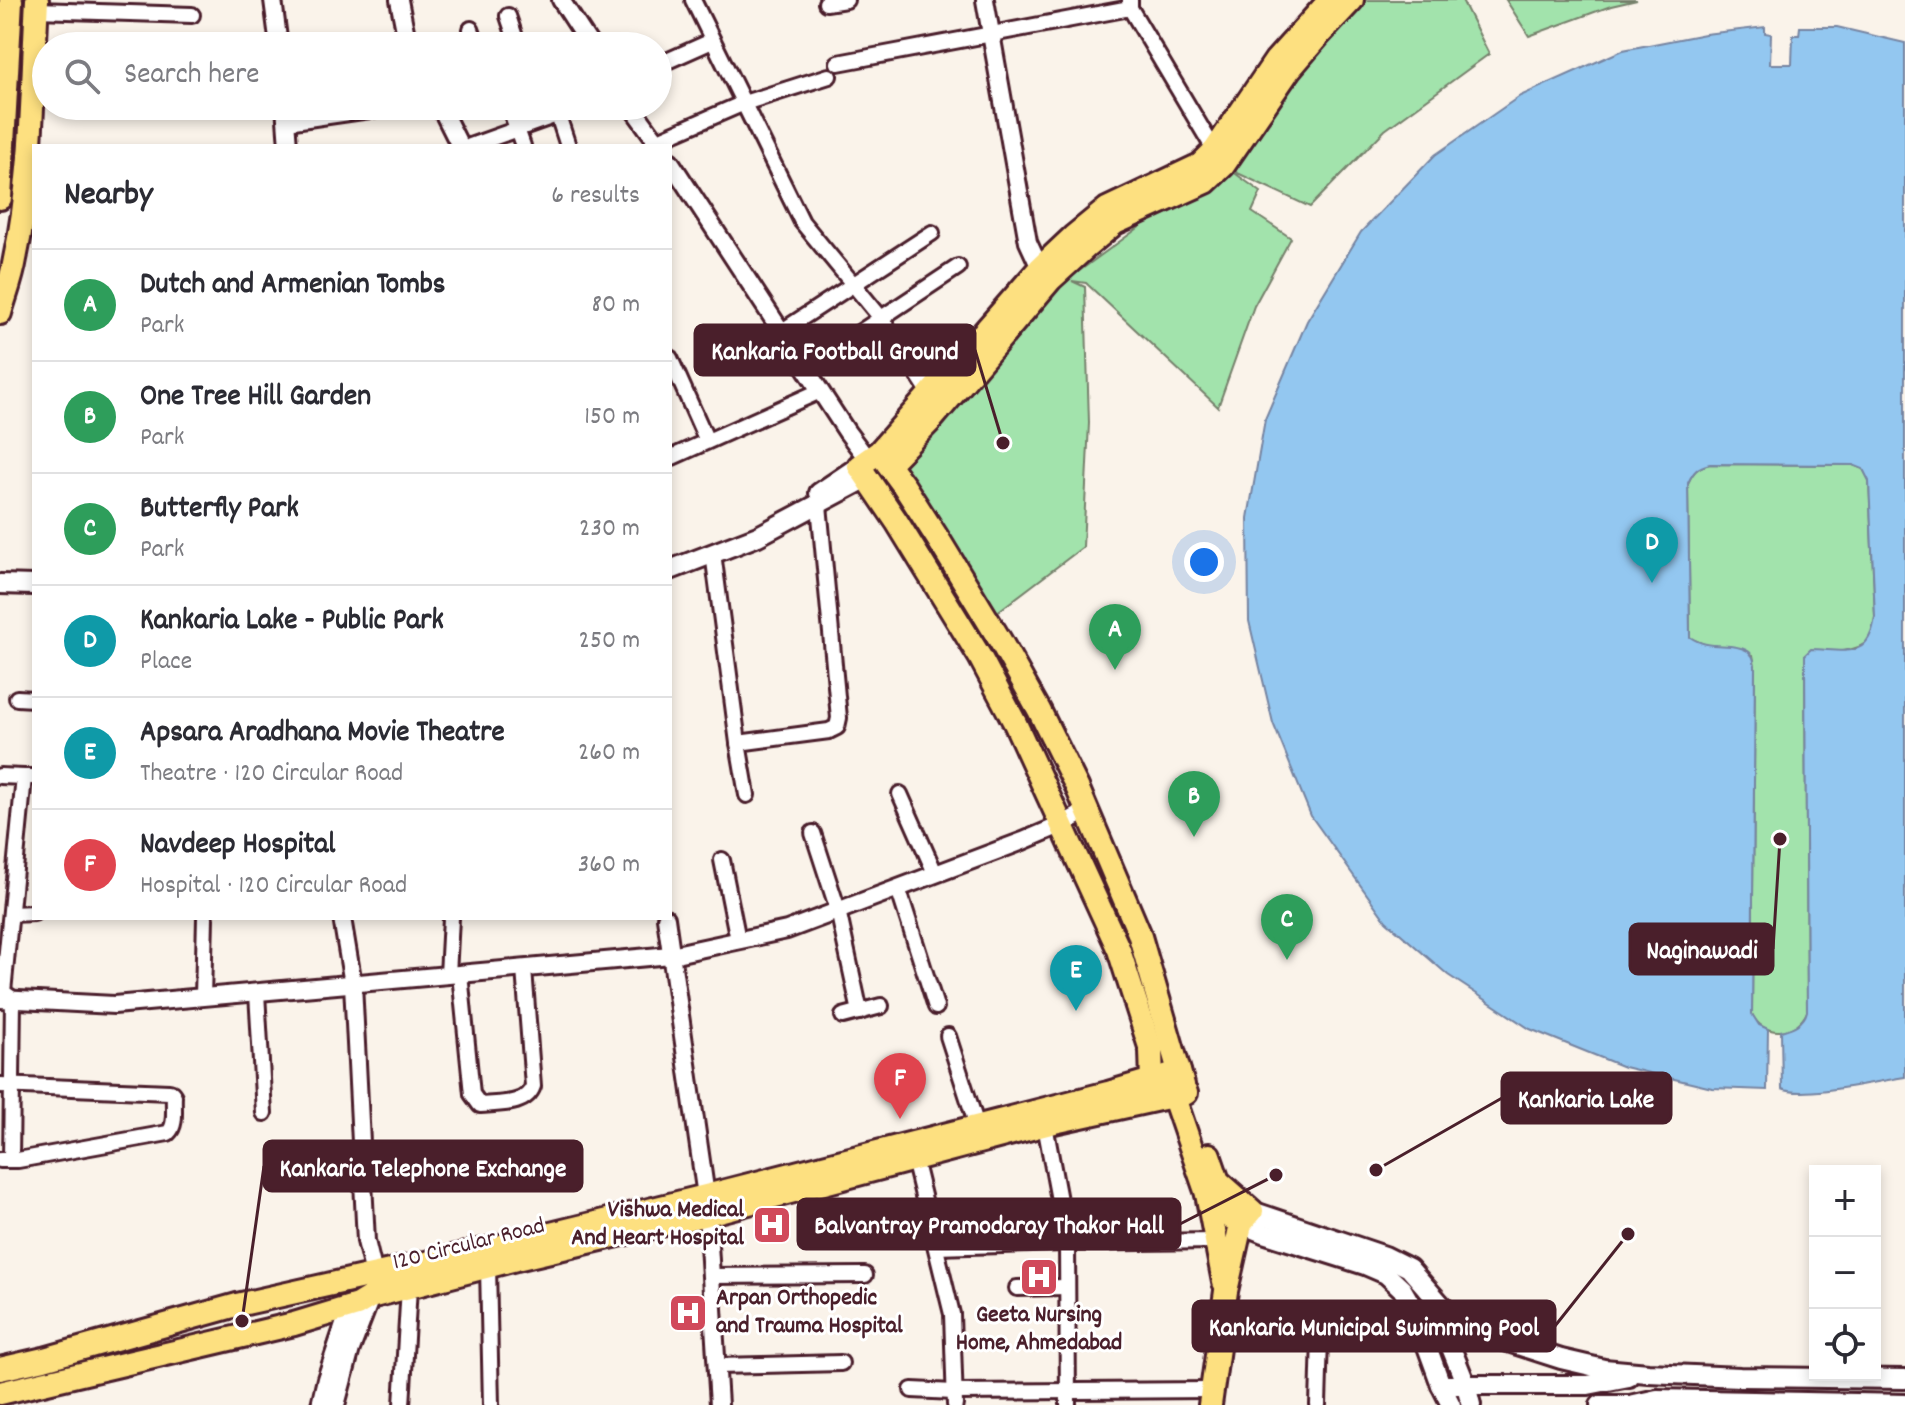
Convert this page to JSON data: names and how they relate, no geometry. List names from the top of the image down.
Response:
{
  "streets": {
    "main road": ["120 Circular Road"]
  },
  "places": {
    "other": [
      "Kankaria Football Ground",
      "Naginawadi",
      "Kankaria Lake",
      "Balvantray Pramodaray Thakor Hall",
      "Kankaria Municipal Swimming Pool",
      "Kankaria Telephone Exchange"
    ],
    "hospital": ["Vishwa Medical And Heart Hospital", "Geeta Nursing Home, Ahmedabad", "Arpan Orthopedic and Trauma Hospital"]
  },
  "page": {
    "search": "Search here",
    "heading": ["Nearby", "6 results"],
    "list": [
      {
        "mark": "A",
        "name": "Dutch and Armenian Tombs",
        "note": "Park",
        "value": "80 m"
      },
      {
        "mark": "B",
        "name": "One Tree Hill Garden",
        "note": "Park",
        "value": "150 m"
      },
      {
        "mark": "C",
        "name": "Butterfly Park",
        "note": "Park",
        "value": "230 m"
      },
      {
        "mark": "D",
        "name": "Kankaria Lake - Public Park",
        "note": "Place",
        "value": "250 m"
      },
      {
        "mark": "E",
        "name": "Apsara Aradhana Movie Theatre",
        "note": "Theatre · 120 Circular Road",
        "value": "260 m"
      },
      {
        "mark": "F",
        "name": "Navdeep Hospital",
        "note": "Hospital · 120 Circular Road",
        "value": "360 m"
      }
    ],
    "pins": [
      "D",
      "A",
      "B",
      "C",
      "E",
      "F"
    ],
    "map_buttons": ["+", "−"]
  }
}
